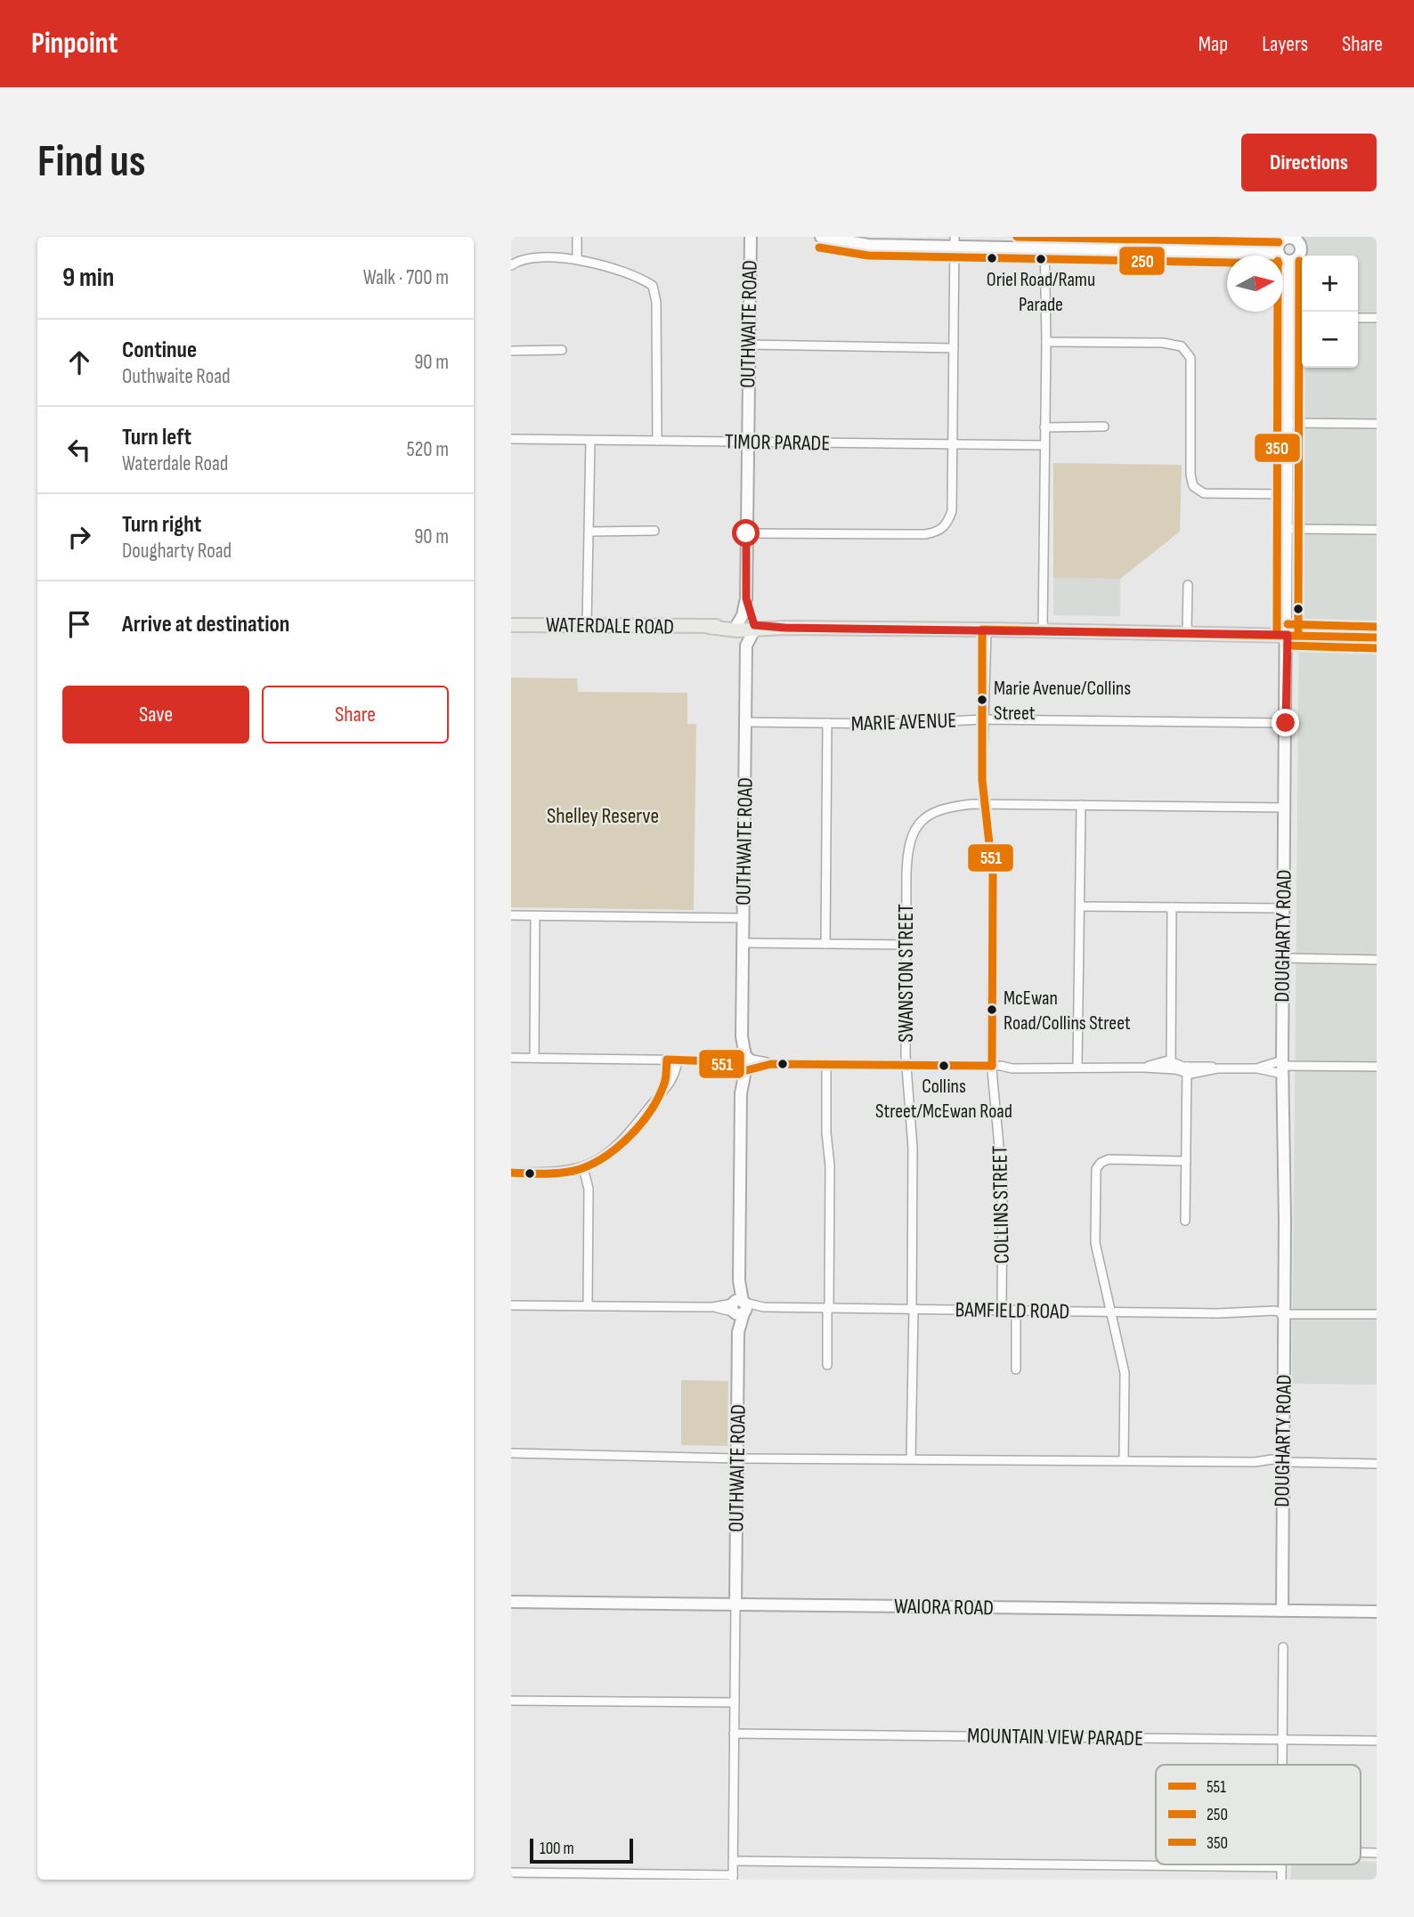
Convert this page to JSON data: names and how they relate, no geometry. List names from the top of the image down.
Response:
{
  "streets": {
    "main road": ["WATERDALE ROAD"],
    "street": [
      "OUTHWAITE ROAD",
      "TIMOR PARADE",
      "MARIE AVENUE",
      "DOUGHARTY ROAD",
      "SWANSTON STREET",
      "COLLINS STREET",
      "BAMFIELD ROAD",
      "WAIORA ROAD",
      "MOUNTAIN VIEW PARADE"
    ]
  },
  "crossings": [
    ["OUTHWAITE ROAD", "TIMOR PARADE"],
    ["OUTHWAITE ROAD", "WATERDALE ROAD"],
    ["OUTHWAITE ROAD", "MARIE AVENUE"],
    ["OUTHWAITE ROAD", "BAMFIELD ROAD"],
    ["OUTHWAITE ROAD", "WAIORA ROAD"],
    ["WATERDALE ROAD", "DOUGHARTY ROAD"],
    ["WATERDALE ROAD", "COLLINS STREET"],
    ["MARIE AVENUE", "DOUGHARTY ROAD"],
    ["MARIE AVENUE", "COLLINS STREET"],
    ["DOUGHARTY ROAD", "SWANSTON STREET"],
    ["DOUGHARTY ROAD", "BAMFIELD ROAD"],
    ["DOUGHARTY ROAD", "WAIORA ROAD"],
    ["SWANSTON STREET", "COLLINS STREET"],
    ["SWANSTON STREET", "BAMFIELD ROAD"],
    ["COLLINS STREET", "BAMFIELD ROAD"]
  ],
  "parks": ["Shelley Reserve"],
  "places": [
    "Oriel Road/Ramu Parade",
    "Marie Avenue/Collins Street",
    "McEwan Road/Collins Street",
    "Collins Street/McEwan Road"
  ],
  "lines": ["transit line 350", "transit line 250", "transit line 551"],
  "legend": ["551", "250", "350"],
  "scale_bar": "100 m",
  "north": "right",
  "page": {
    "header": "Pinpoint",
    "nav": ["Map", "Layers", "Share"],
    "buttons": [
      "Directions",
      ["Save", "Share"]
    ],
    "title": "Find us",
    "heading": ["9 min", "Walk · 700 m"],
    "map_buttons": ["+", "−"],
    "list": [
      ["Continue", "Outhwaite Road", "90 m"],
      ["Turn left", "Waterdale Road", "520 m"],
      ["Turn right", "Dougharty Road", "90 m"],
      "Arrive at destination"
    ],
    "scale": "100 m"
  }
}
